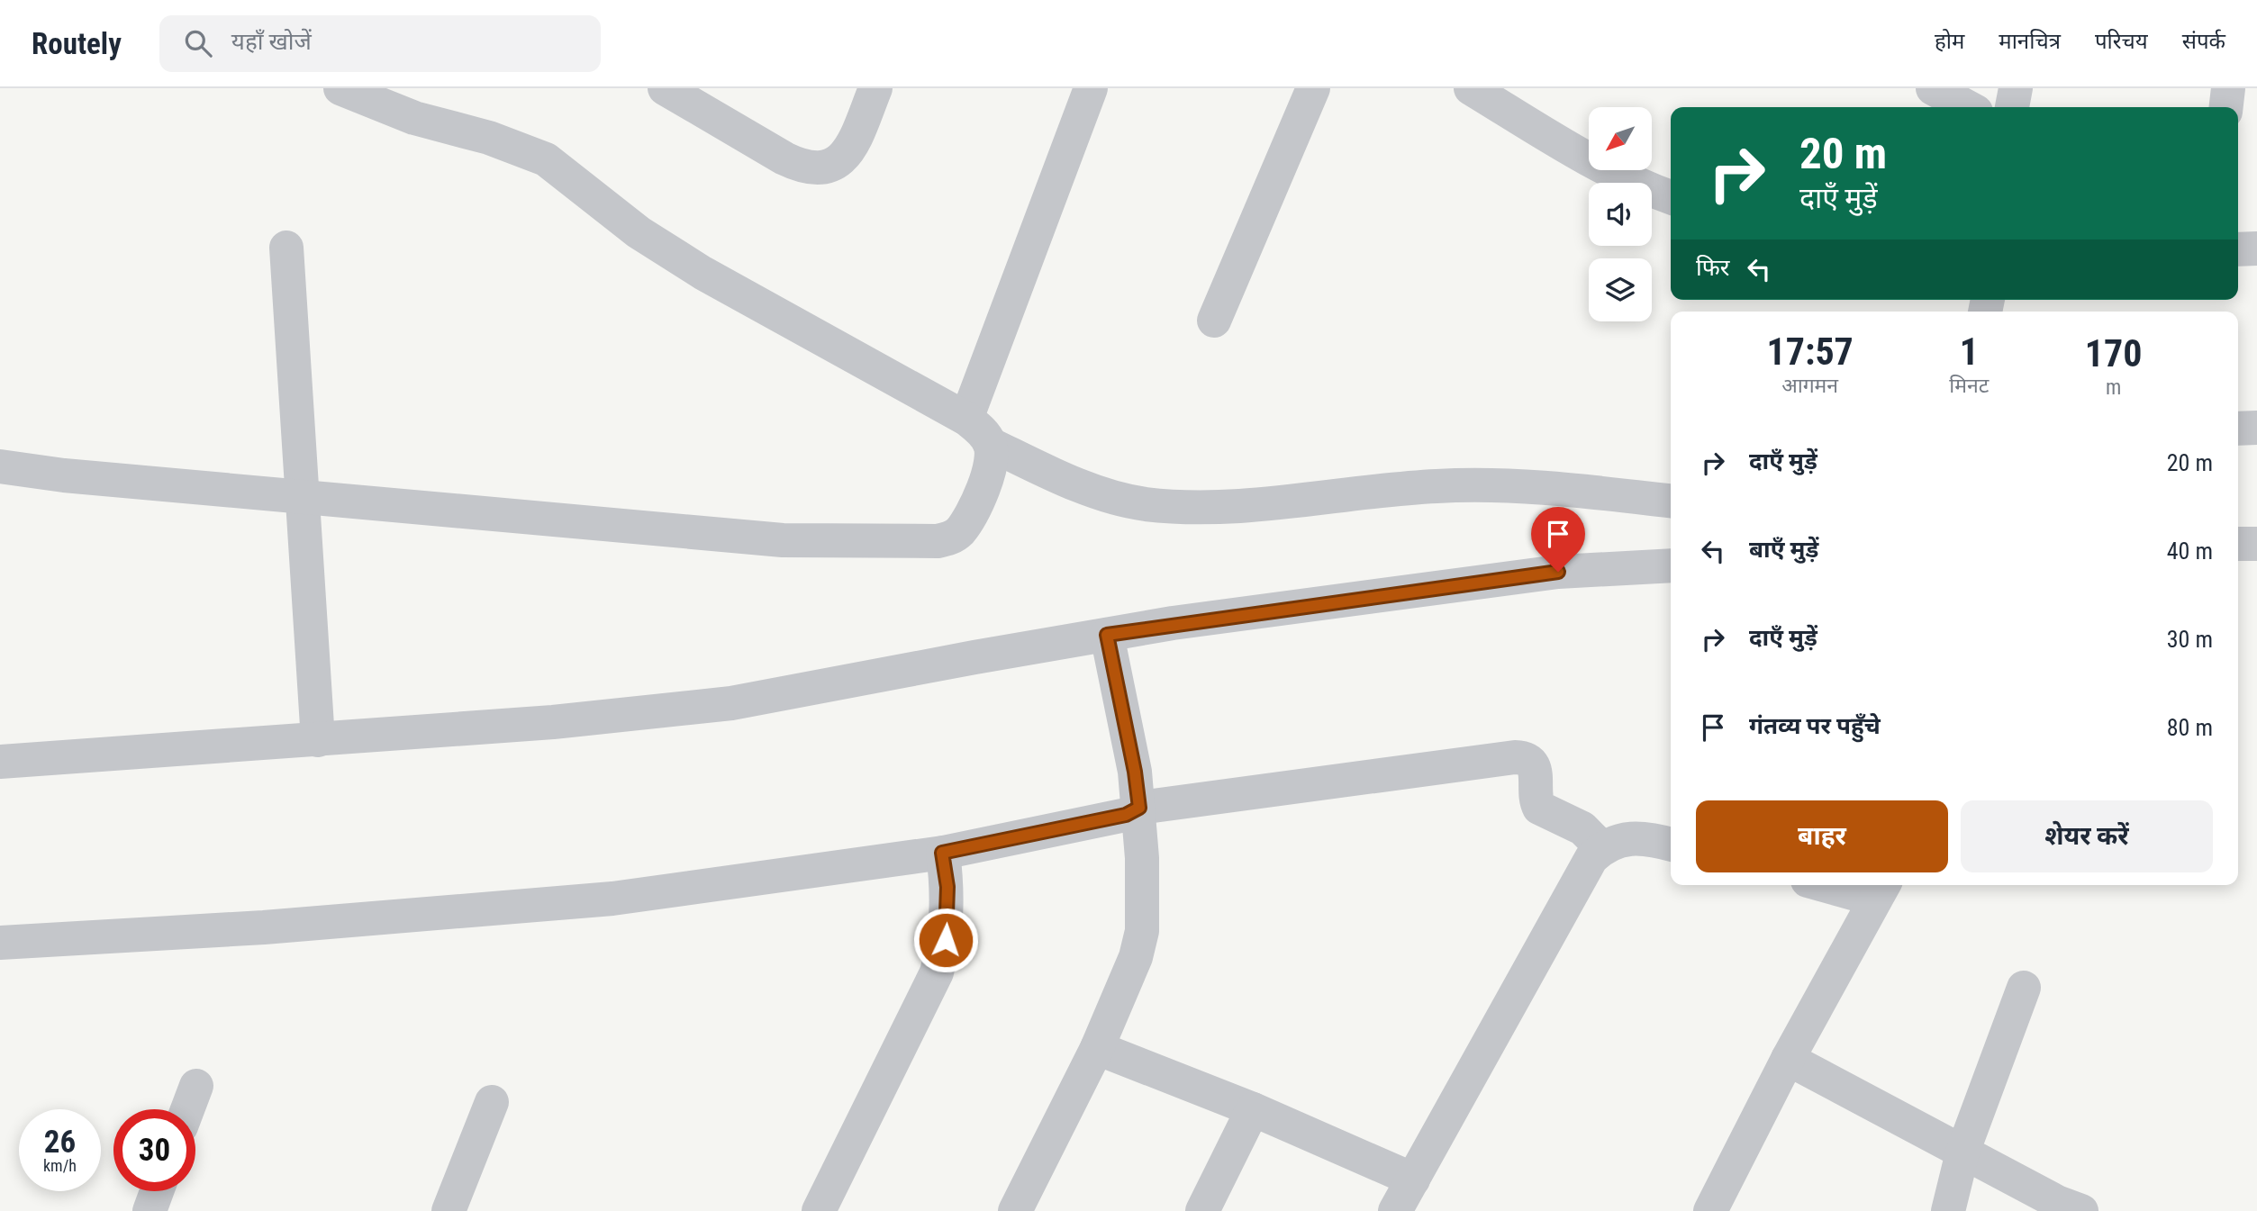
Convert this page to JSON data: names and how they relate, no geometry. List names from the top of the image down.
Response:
{
  "north": "bottom left",
  "page": {
    "header": "Routely",
    "search": "यहाँ खोजें",
    "nav": [
      "होम",
      "मानचित्र",
      "परिचय",
      "संपर्क"
    ],
    "turn": ["20 m", "दाएँ मुड़ें"],
    "then": "फिर",
    "eta": [
      "17:57",
      "आगमन",
      "1",
      "मिनट",
      "170",
      "m"
    ],
    "list": [
      {
        "name": "दाएँ मुड़ें",
        "value": "20 m"
      },
      {
        "name": "बाएँ मुड़ें",
        "value": "40 m"
      },
      {
        "name": "दाएँ मुड़ें",
        "value": "30 m"
      },
      {
        "name": "गंतव्य पर पहुँचे",
        "value": "80 m"
      }
    ],
    "buttons": ["बाहर", "शेयर करें"],
    "speed": "26 km/h",
    "limit": "30"
  }
}
